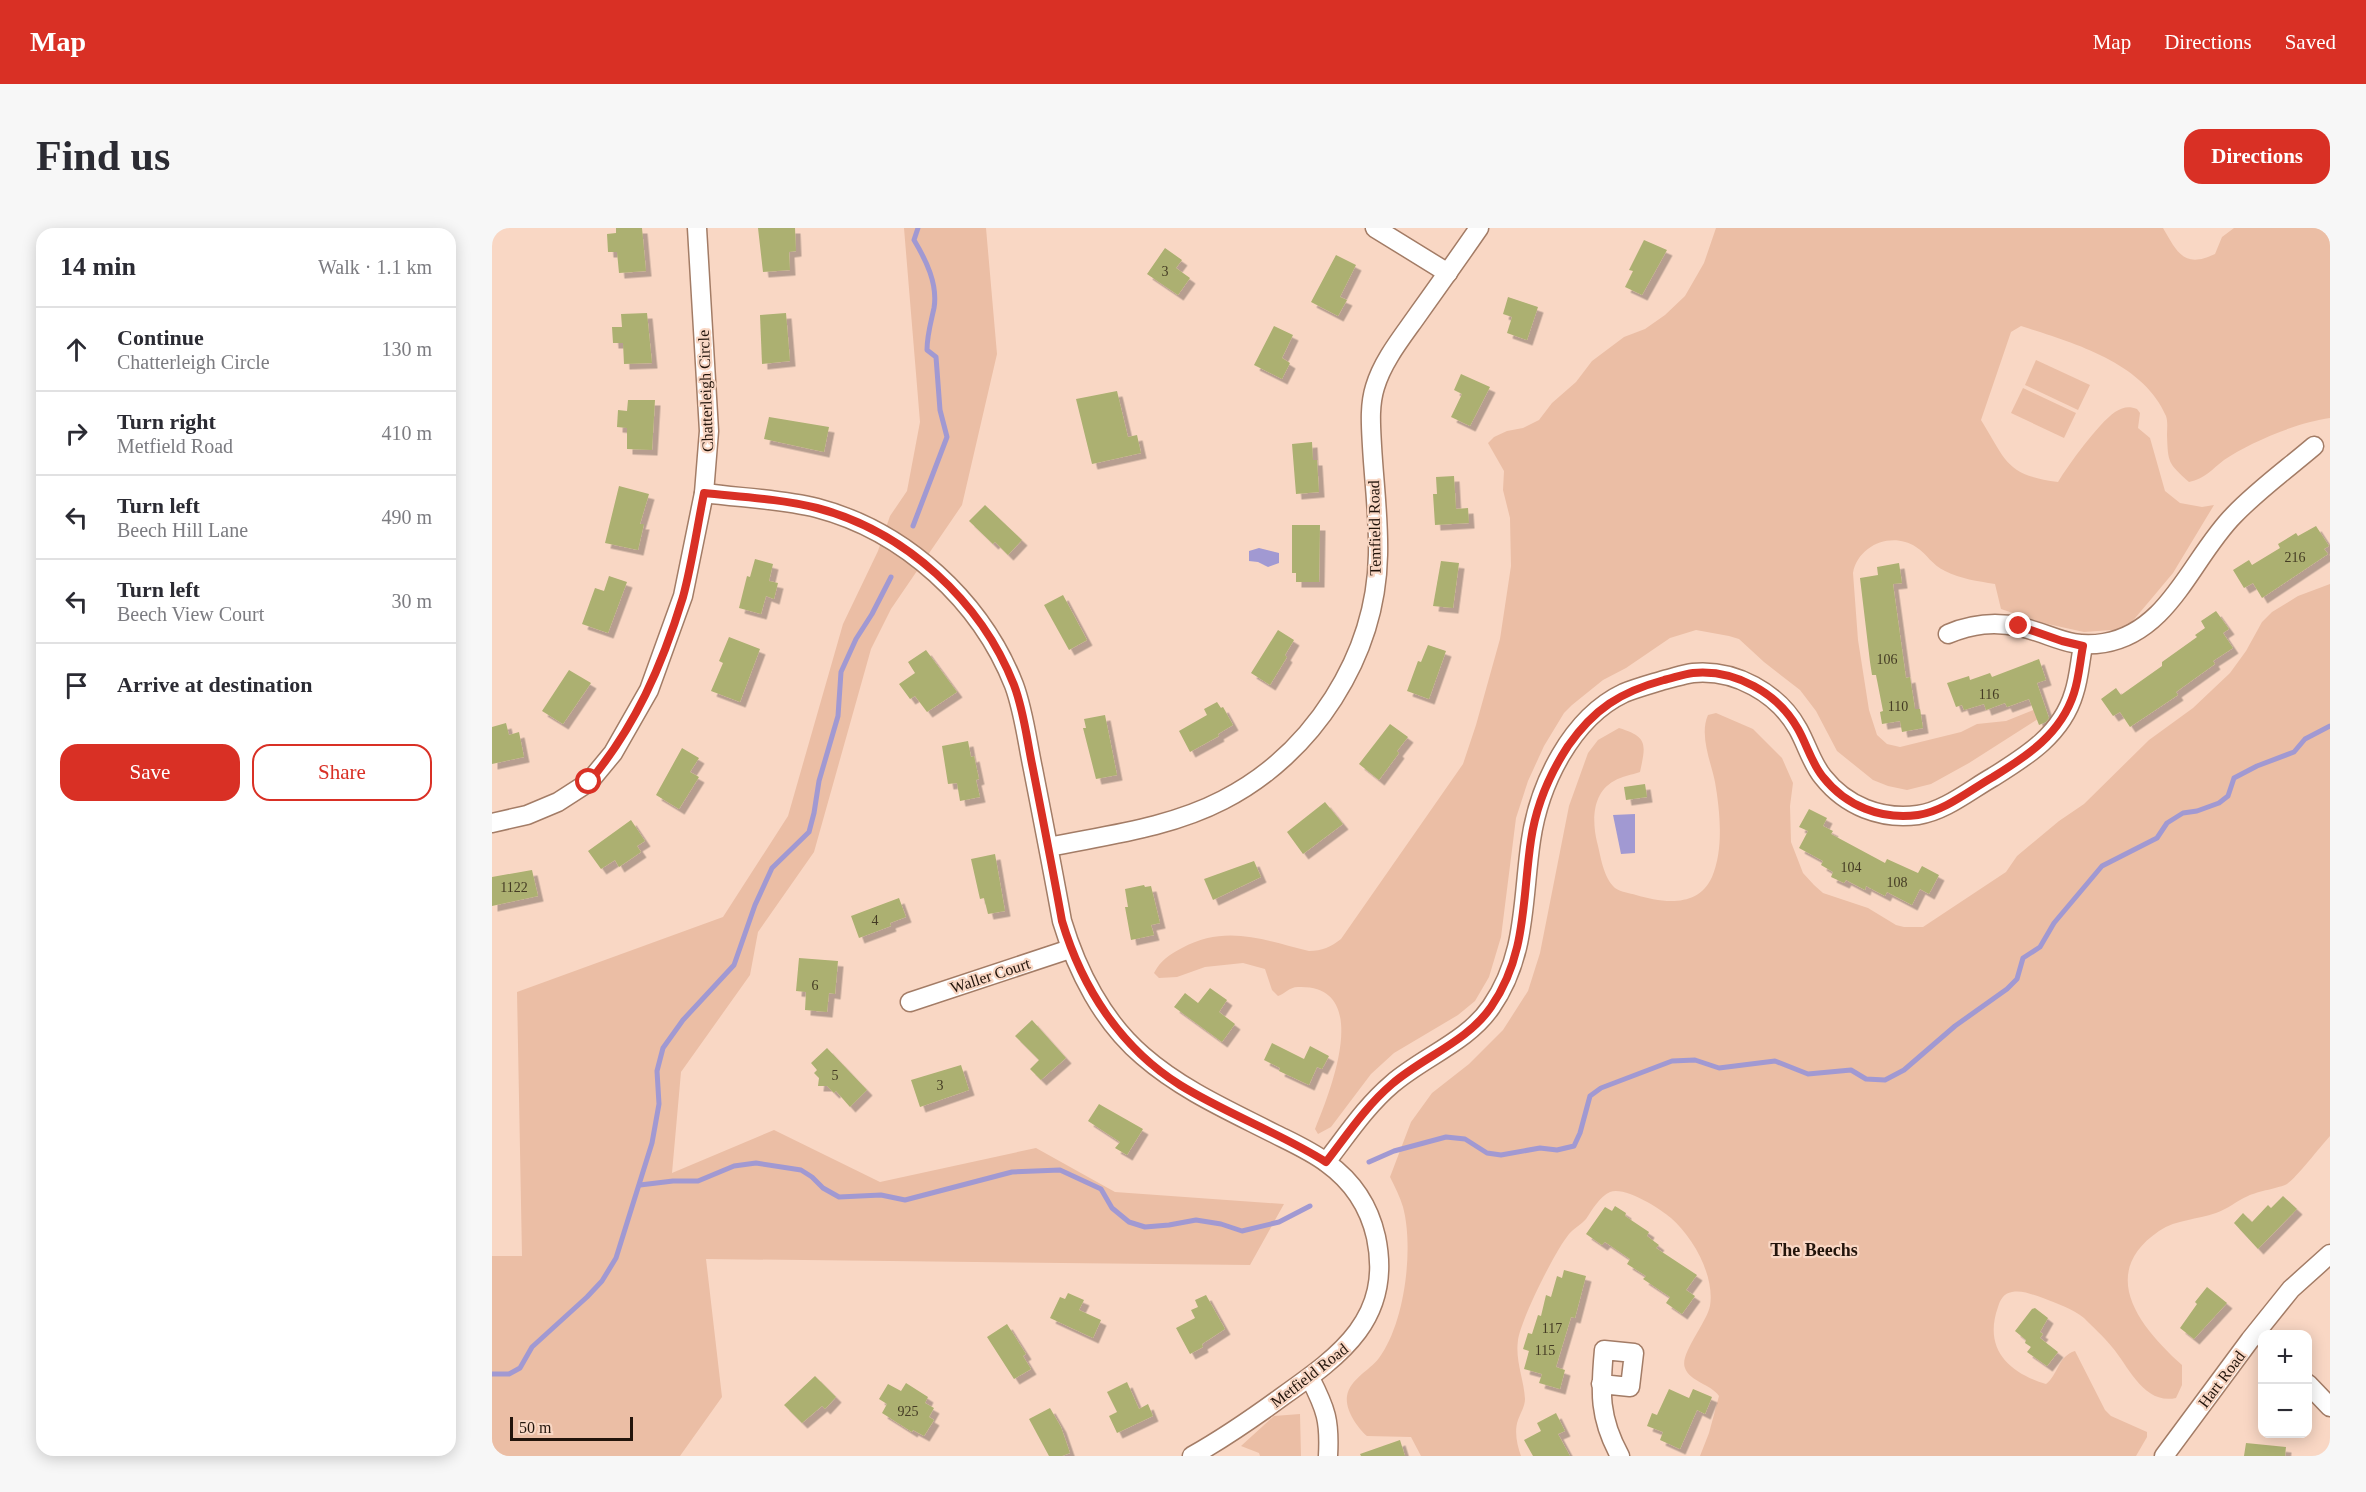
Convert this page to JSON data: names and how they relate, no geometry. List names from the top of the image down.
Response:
{
  "streets": {
    "street": [
      "Chatterleigh Circle",
      "Temfield Road",
      "Waller Court",
      "Metfield Road",
      "Hart Road"
    ]
  },
  "crossings": [
    ["Chatterleigh Circle", "Metfield Road"],
    ["Temfield Road", "Metfield Road"],
    ["Waller Court", "Metfield Road"]
  ],
  "districts": ["The Beechs"],
  "house_numbers": [
    "3",
    "216",
    "106",
    "116",
    "110",
    "104",
    "108",
    "1122",
    "4",
    "6",
    "5",
    "3",
    "117",
    "115",
    "925"
  ],
  "scale_bar": "50 m",
  "page": {
    "header": "Map",
    "nav": ["Map", "Directions", "Saved"],
    "buttons": [
      "Directions",
      ["Save", "Share"]
    ],
    "title": "Find us",
    "heading": ["14 min", "Walk · 1.1 km"],
    "list": [
      ["Continue", "Chatterleigh Circle", "130 m"],
      ["Turn right", "Metfield Road", "410 m"],
      ["Turn left", "Beech Hill Lane", "490 m"],
      ["Turn left", "Beech View Court", "30 m"],
      "Arrive at destination"
    ],
    "map_buttons": ["+", "−"],
    "scale": "50 m"
  }
}
